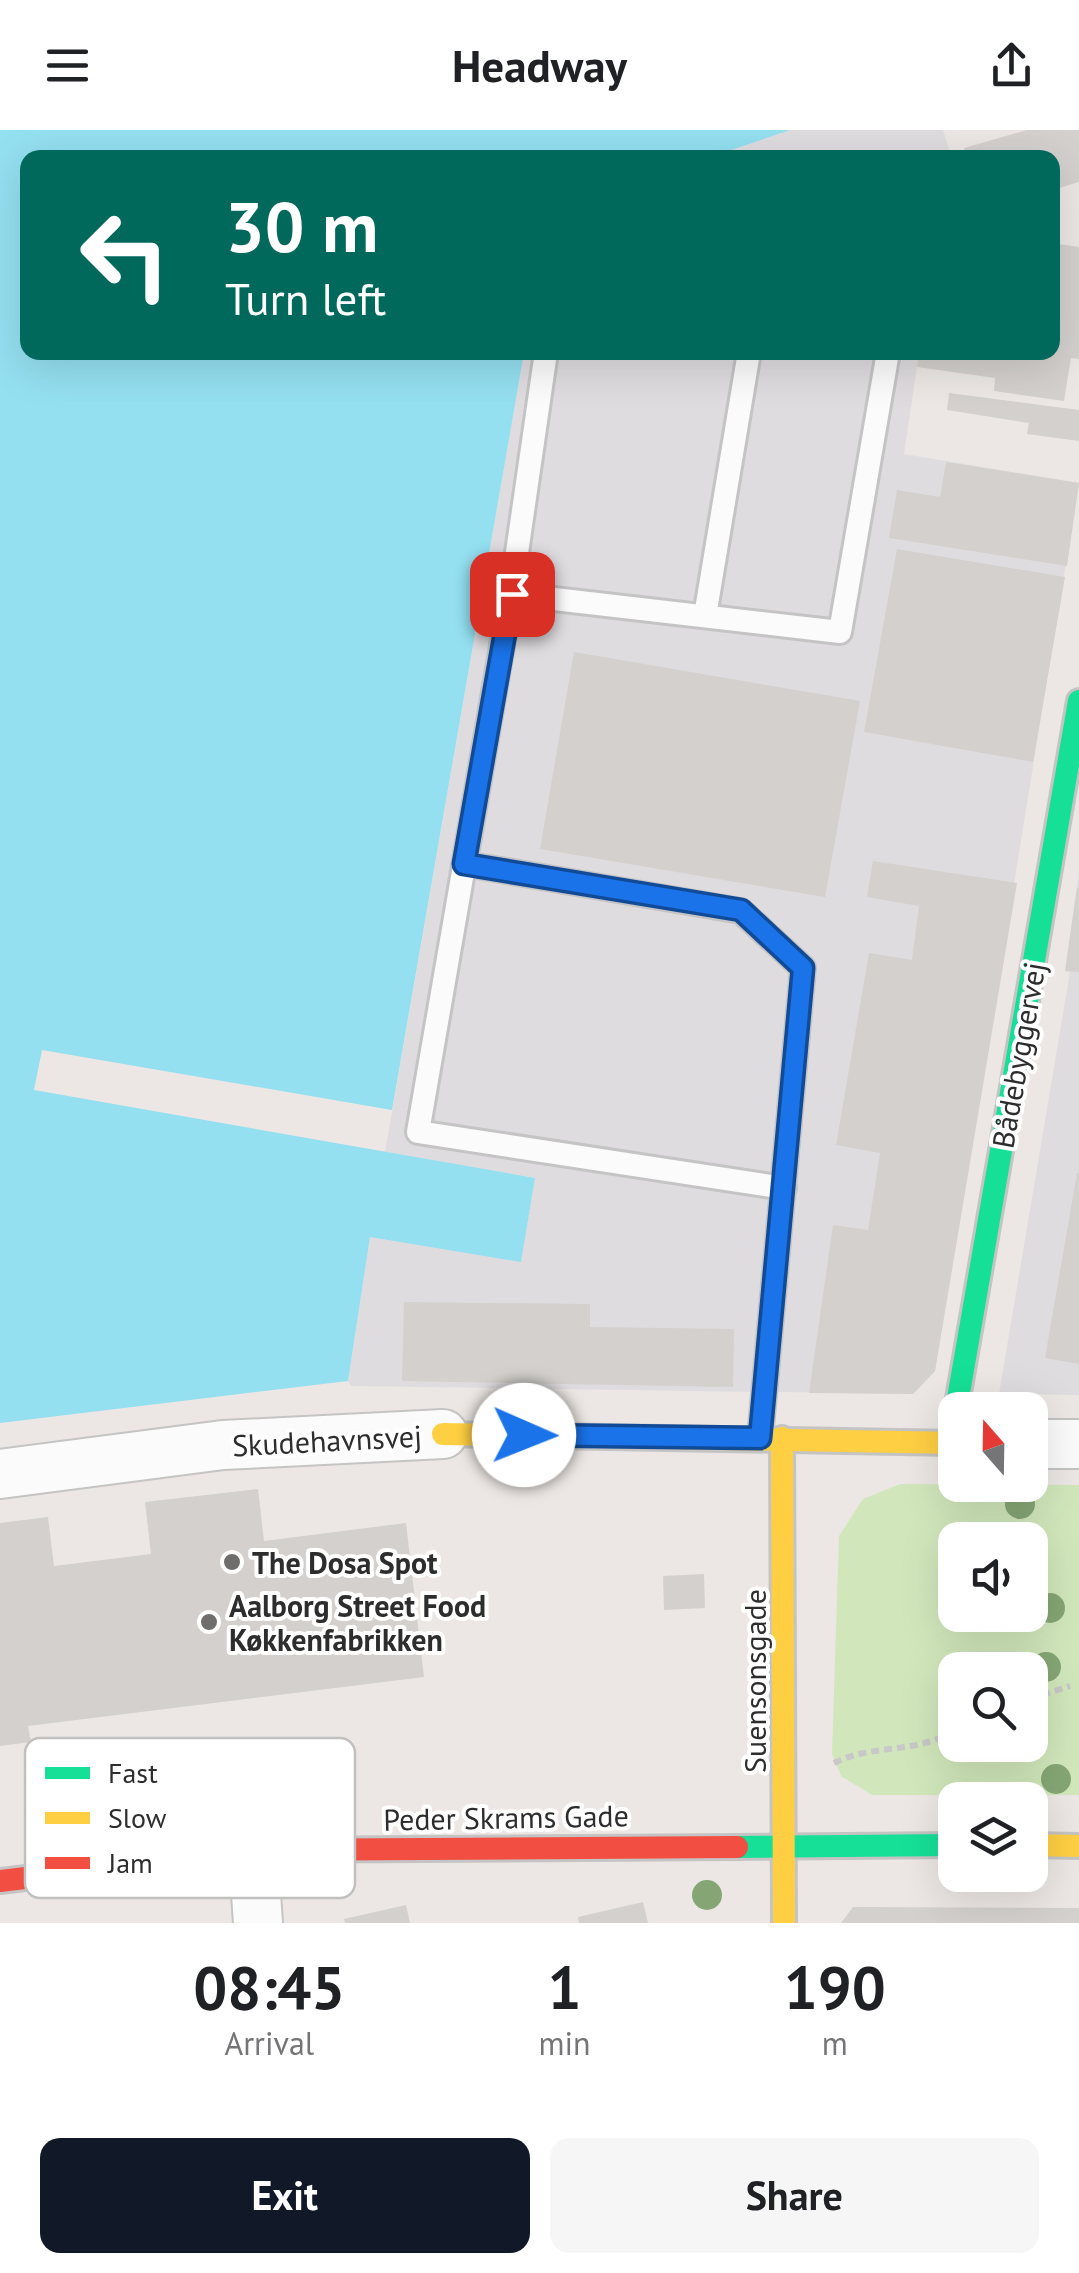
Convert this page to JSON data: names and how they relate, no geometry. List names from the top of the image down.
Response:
{
  "streets": {
    "street": [
      "Bådebyggervej",
      "Skudehavnsvej",
      "Suensonsgade",
      "Peder Skrams Gade"
    ]
  },
  "crossings": [
    ["Skudehavnsvej", "Suensonsgade"],
    ["Suensonsgade", "Peder Skrams Gade"]
  ],
  "places": ["The Dosa Spot", "Aalborg Street Food Køkkenfabrikken"],
  "legend": ["Fast", "Slow", "Jam"],
  "north": "top",
  "page": {
    "header": "Headway",
    "turn": ["30 m", "Turn left"],
    "eta": [
      "08:45",
      "Arrival",
      "1",
      "min",
      "190",
      "m"
    ],
    "buttons": ["Exit", "Share"]
  }
}
